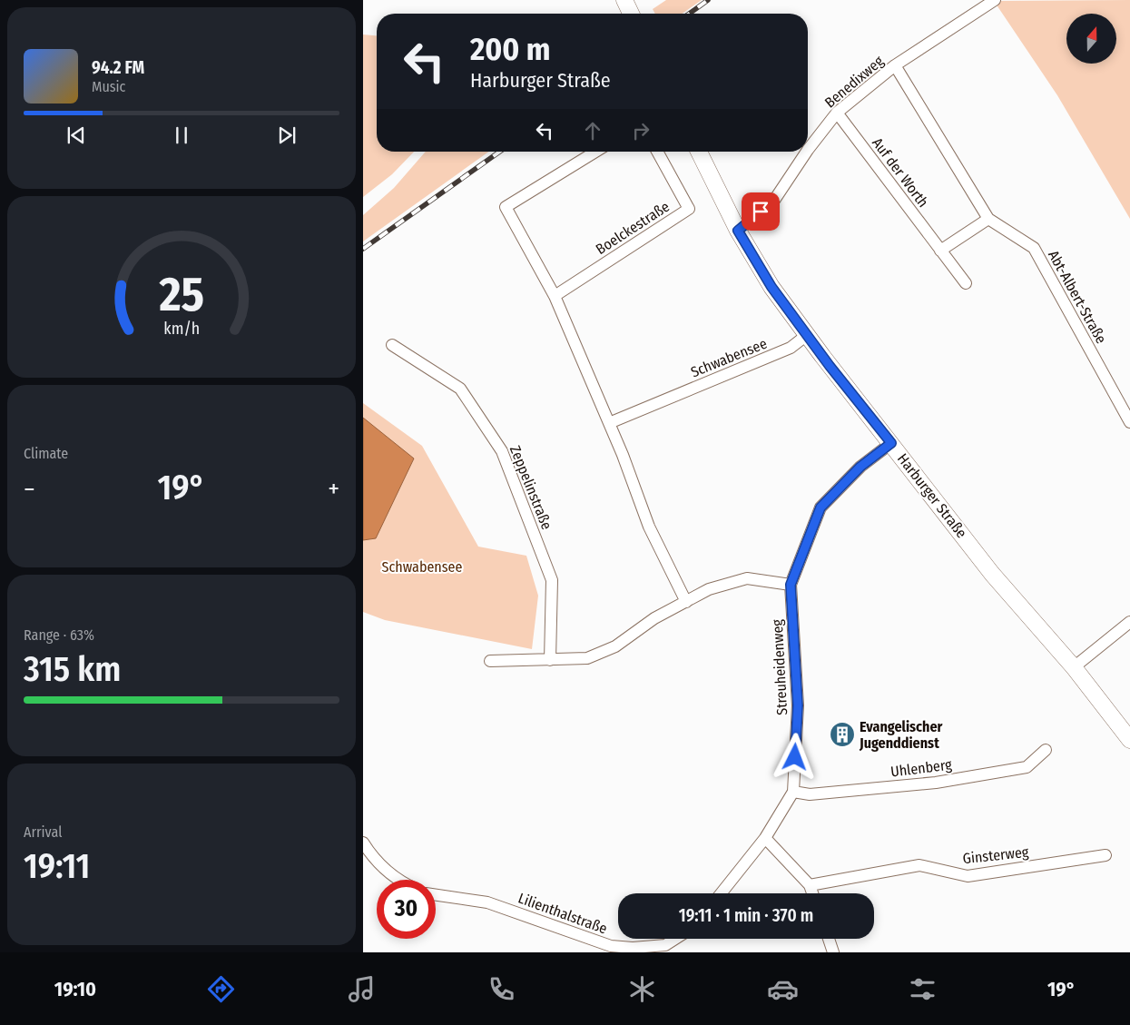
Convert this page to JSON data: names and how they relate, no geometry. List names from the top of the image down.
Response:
{
  "streets": {
    "main road": ["Harburger Straße"],
    "street": [
      "Benedixweg",
      "Auf der Worth",
      "Boelckestraße",
      "Abt-Albert-Straße",
      "Schwabensee",
      "Zeppelinstraße",
      "Streuheidenweg",
      "Uhlenberg",
      "Ginsterweg",
      "Lilienthalstraße"
    ]
  },
  "crossings": [
    ["Benedixweg", "Auf der Worth"],
    ["Benedixweg", "Abt-Albert-Straße"],
    ["Benedixweg", "Harburger Straße"],
    ["Schwabensee", "Harburger Straße"],
    ["Harburger Straße", "Streuheidenweg"],
    ["Streuheidenweg", "Uhlenberg"]
  ],
  "parks": ["Schwabensee"],
  "places": {
    "building": ["Evangelischer Jugenddienst"]
  },
  "north": "top",
  "page": {
    "turn": ["200 m", "Harburger Straße"],
    "song": ["94.2 FM", "Music"],
    "tile": [
      "Climate",
      ["Range · 63%", "315 km"],
      ["Arrival", "19:11"]
    ],
    "heat": ["−", "19°", "+"],
    "limit": "30",
    "trip": "19:11 · 1 min · 370 m",
    "tabs": ["19:10", "19°"],
    "gauge": ["25", "km/h"]
  }
}
